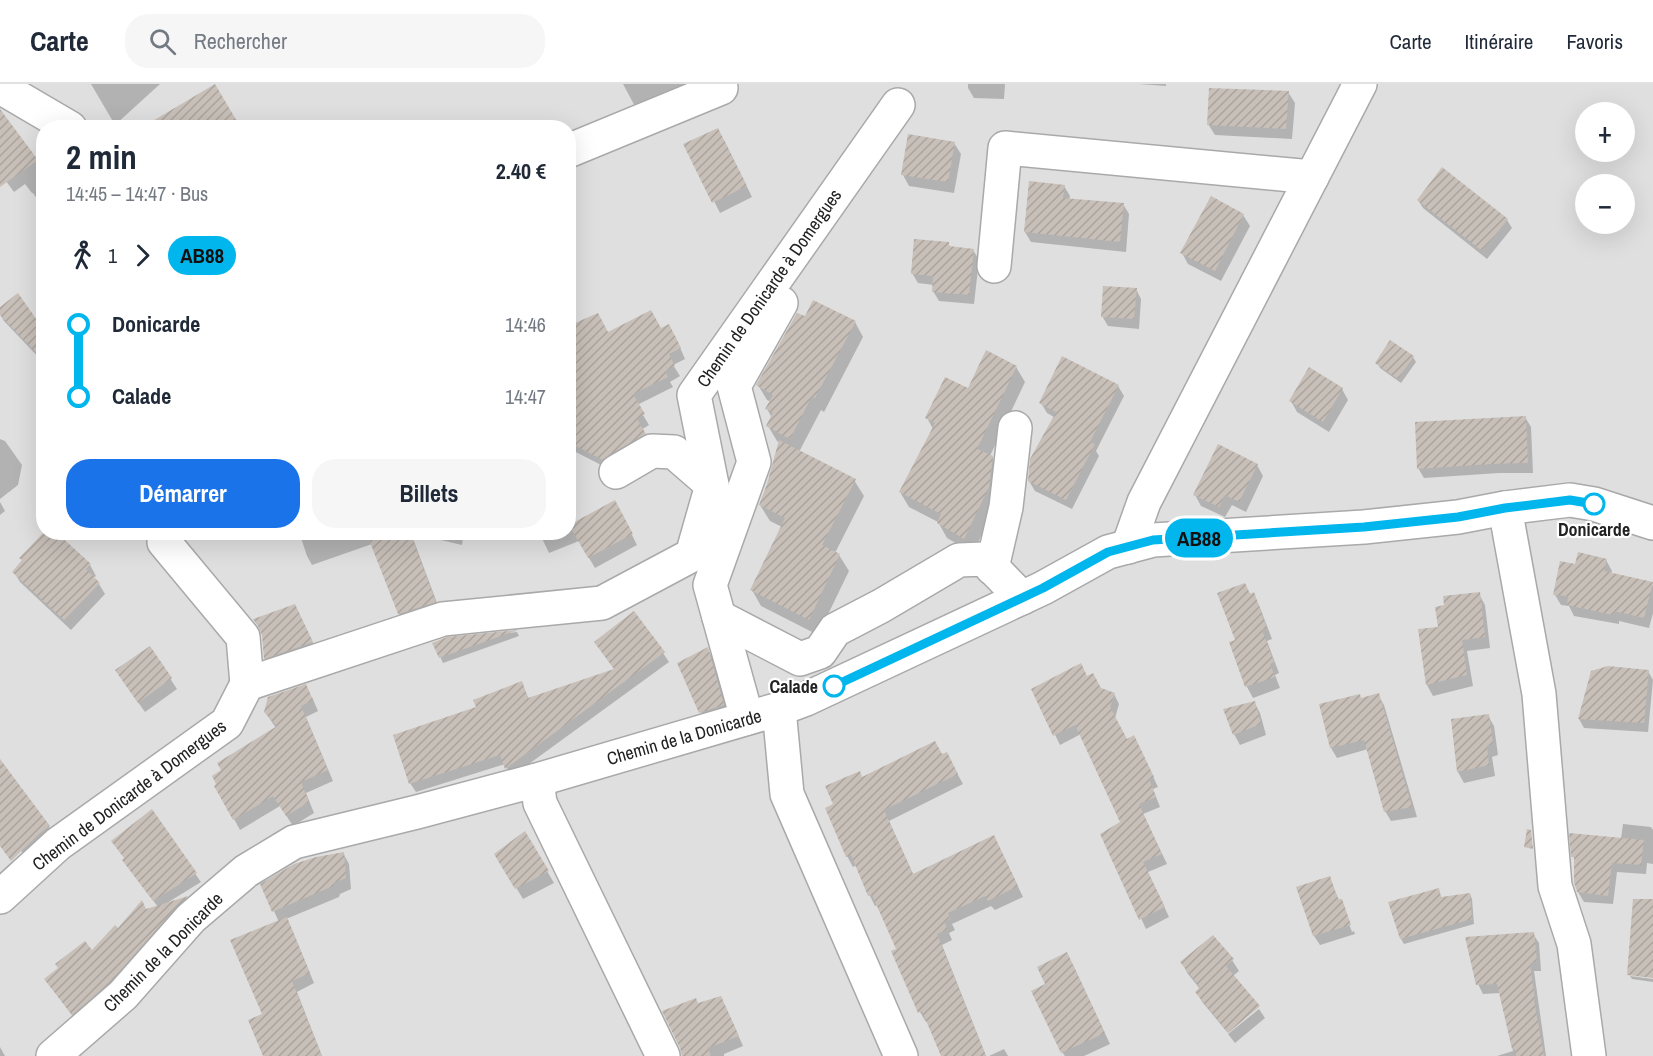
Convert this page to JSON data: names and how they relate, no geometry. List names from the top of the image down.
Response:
{
  "streets": {
    "street": ["Chemin de Donicarde à Domergues", "Chemin de la Donicarde"]
  },
  "places": ["Donicarde", "Calade"],
  "lines": ["bus line AB88"],
  "page": {
    "header": "Carte",
    "search": "Rechercher",
    "nav": ["Carte", "Itinéraire", "Favoris"],
    "on_map": "AB88",
    "map_buttons": ["+", "−"],
    "heading": ["2 min", "14:45 – 14:47 · Bus", "2.40 €"],
    "legs": ["1", "AB88"],
    "list": [
      {
        "name": "Donicarde",
        "value": "14:46"
      },
      {
        "name": "Calade",
        "value": "14:47"
      }
    ],
    "buttons": ["Démarrer", "Billets"]
  }
}
